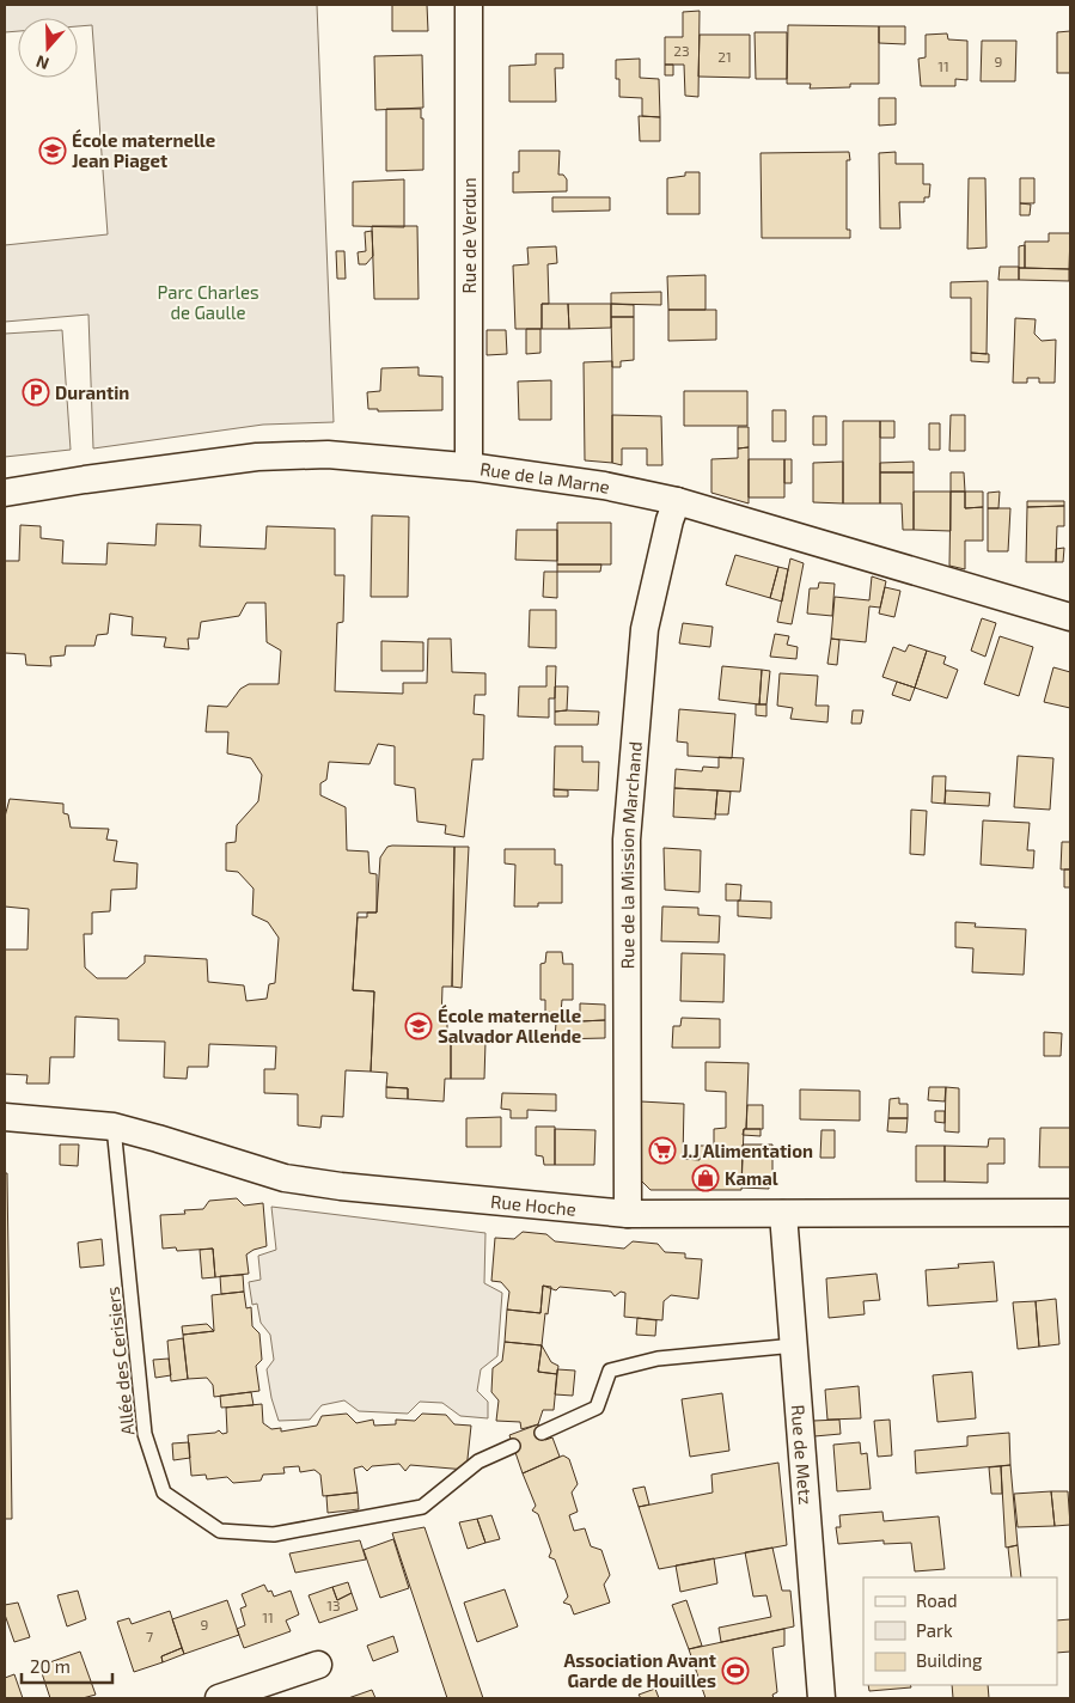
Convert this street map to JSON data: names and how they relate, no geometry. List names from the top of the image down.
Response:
{
  "streets": {
    "street": [
      "Rue de Verdun",
      "Rue de la Marne",
      "Rue de la Mission Marchand",
      "Rue Hoche",
      "Rue de Metz"
    ],
    "lane": ["Allée des Cerisiers"]
  },
  "crossings": [
    ["Rue de Verdun", "Rue de la Marne"],
    ["Rue de la Marne", "Rue de la Mission Marchand"],
    ["Rue de la Mission Marchand", "Rue Hoche"],
    ["Rue Hoche", "Allée des Cerisiers"],
    ["Rue Hoche", "Rue de Metz"]
  ],
  "parks": ["Parc Charles de Gaulle"],
  "places": {
    "school or university": ["École maternelle Jean Piaget", "École maternelle Salvador Allende"],
    "parking": ["Durantin"],
    "supermarket": ["J.J Alimentation"],
    "shop": ["Kamal"],
    "sports": ["Association Avant Garde de Houilles"]
  },
  "house_numbers": [
    "23",
    "21",
    "9",
    "11",
    "13",
    "11",
    "9",
    "7"
  ],
  "legend": ["Road", "Park", "Building"],
  "scale_bar": "20 m",
  "north": "bottom"
}
